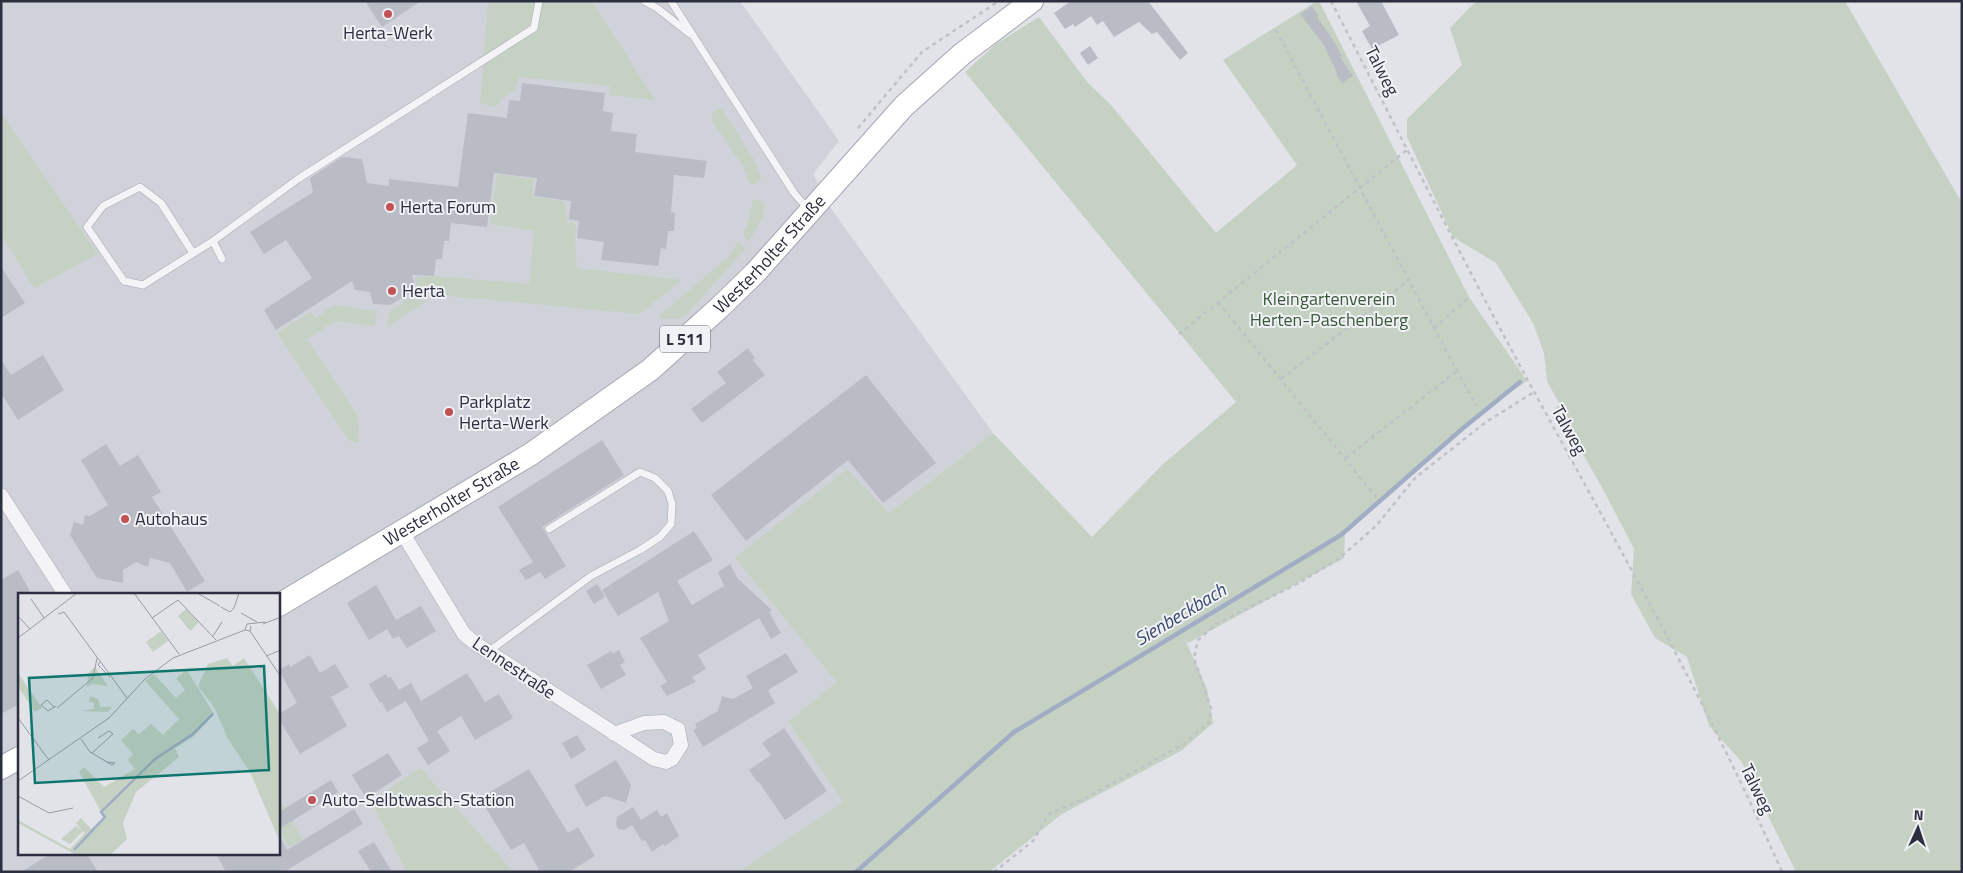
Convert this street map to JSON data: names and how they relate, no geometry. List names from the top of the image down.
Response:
{
  "streets": {
    "main road": ["Westerholter Straße", "L 511"],
    "street": ["Lennestraße"],
    "path": ["Talweg"]
  },
  "crossings": [
    ["Westerholter Straße", "Lennestraße"]
  ],
  "water": ["Sienbeckbach"],
  "parks": ["Kleingartenverein Herten-Paschenberg"],
  "places": [
    "Herta-Werk",
    "Herta Forum",
    "Herta",
    "Parkplatz Herta-Werk",
    "Autohaus",
    "Auto-Selbtwasch-Station"
  ],
  "north": "top"
}
